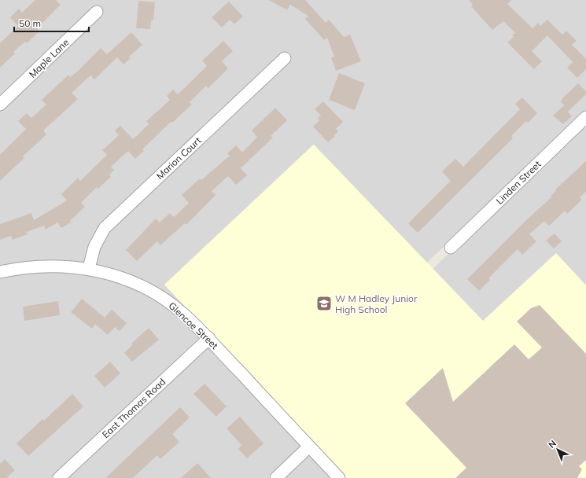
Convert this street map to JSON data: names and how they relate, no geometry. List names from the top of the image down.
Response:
{
  "streets": {
    "street": [
      "Maple Lane",
      "Marion Court",
      "Linden Street",
      "Glencoe Street",
      "East Thomas Road"
    ]
  },
  "crossings": [
    ["Marion Court", "Glencoe Street"],
    ["Glencoe Street", "East Thomas Road"]
  ],
  "places": {
    "school or university": ["W M Hadley Junior High School"]
  },
  "scale_bar": "50 m",
  "north": "top left"
}
